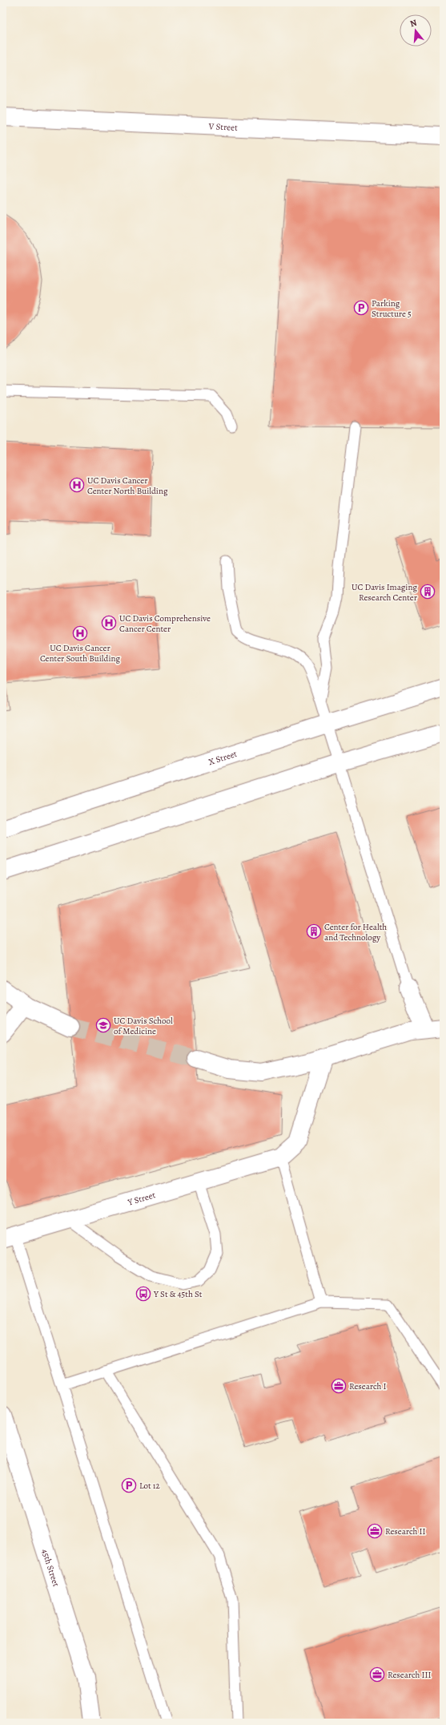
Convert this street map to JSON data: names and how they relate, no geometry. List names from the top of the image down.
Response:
{
  "streets": {
    "street": [
      "V Street",
      "X Street",
      "Y Street",
      "45th Street"
    ]
  },
  "places": {
    "parking": ["Parking Structure 5", "Lot 12"],
    "hospital": ["UC Davis Cancer Center North Building", "UC Davis Comprehensive Cancer Center", "UC Davis Cancer Center South Building"],
    "building": ["UC Davis Imaging Research Center", "Center for Health and Technology"],
    "school or university": ["UC Davis School of Medicine"],
    "bus stop": ["Y St & 45th St"],
    "office": ["Research I", "Research II", "Research III"]
  },
  "north": "top"
}
